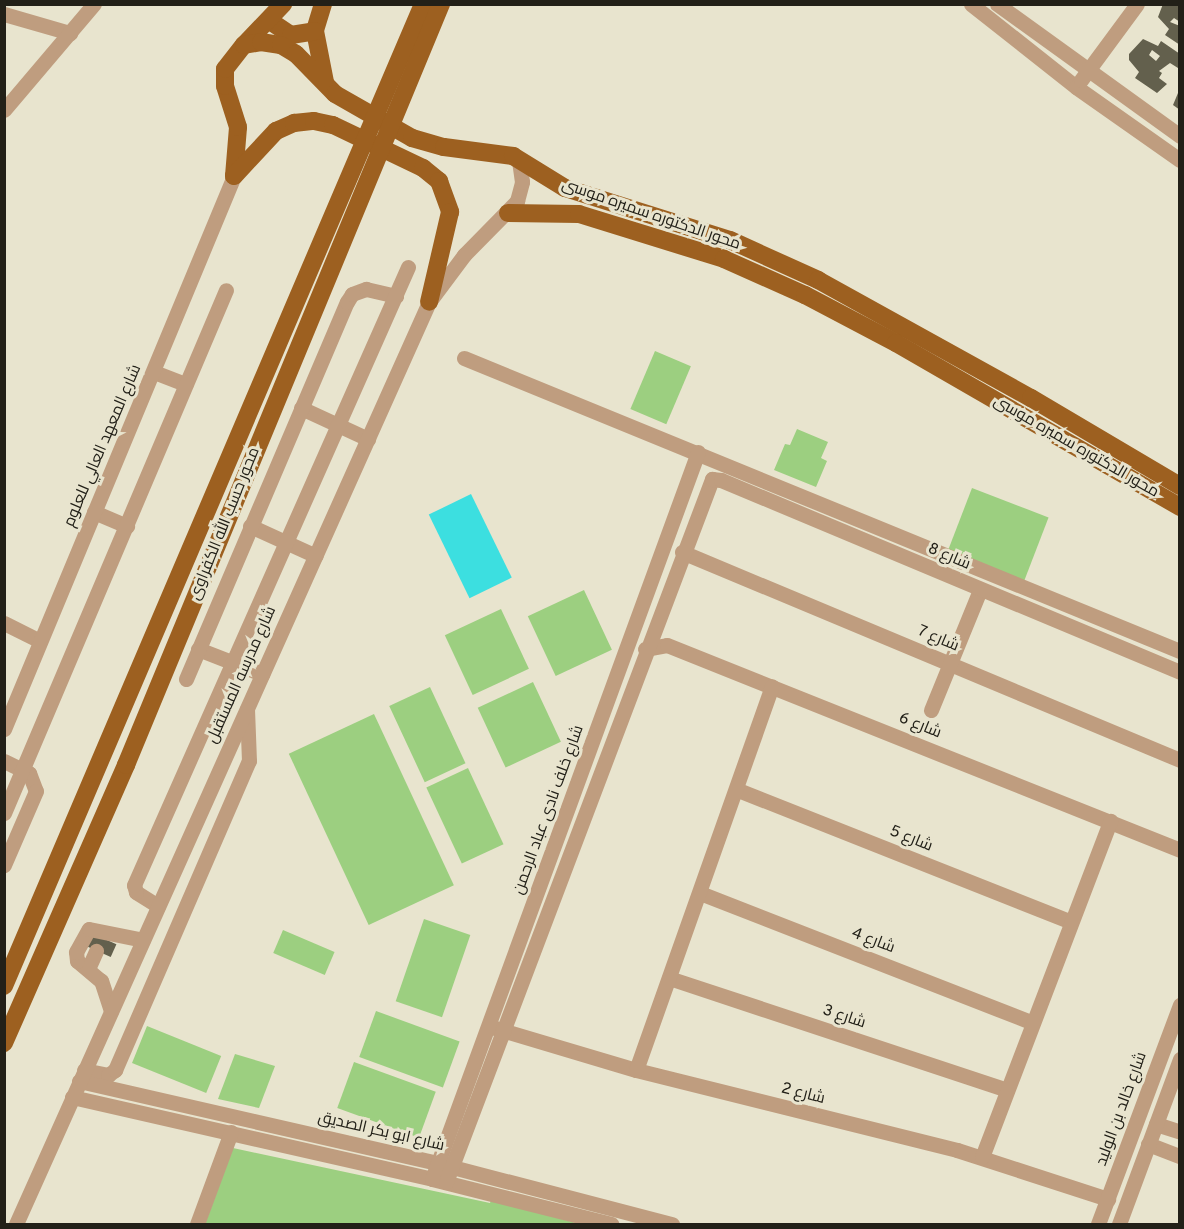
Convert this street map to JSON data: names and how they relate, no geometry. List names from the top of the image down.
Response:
{
  "streets": {
    "main road": ["محور الدكتوره سميره موسى", "محور حسب الله الكفراوى"],
    "street": [
      "شارع المعهد العالي للعلوم",
      "شارع 8",
      "شارع 7",
      "شارع مدرسه المستقبل",
      "شارع 6",
      "شارع خلف نادى عباد الرحمن",
      "شارع 5",
      "شارع 4",
      "شارع 3",
      "شارع 2",
      "شارع خالد بن الوليد",
      "شارع ابو بكر الصديق"
    ]
  },
  "crossings": [
    ["محور الدكتوره سميره موسى", "شارع مدرسه المستقبل"],
    ["شارع 8", "شارع خلف نادى عباد الرحمن"],
    ["شارع 7", "شارع خلف نادى عباد الرحمن"],
    ["شارع مدرسه المستقبل", "شارع ابو بكر الصديق"],
    ["شارع 6", "شارع خلف نادى عباد الرحمن"],
    ["شارع خلف نادى عباد الرحمن", "شارع 2"],
    ["شارع خلف نادى عباد الرحمن", "شارع ابو بكر الصديق"],
    ["شارع 2", "شارع خالد بن الوليد"]
  ]
}
